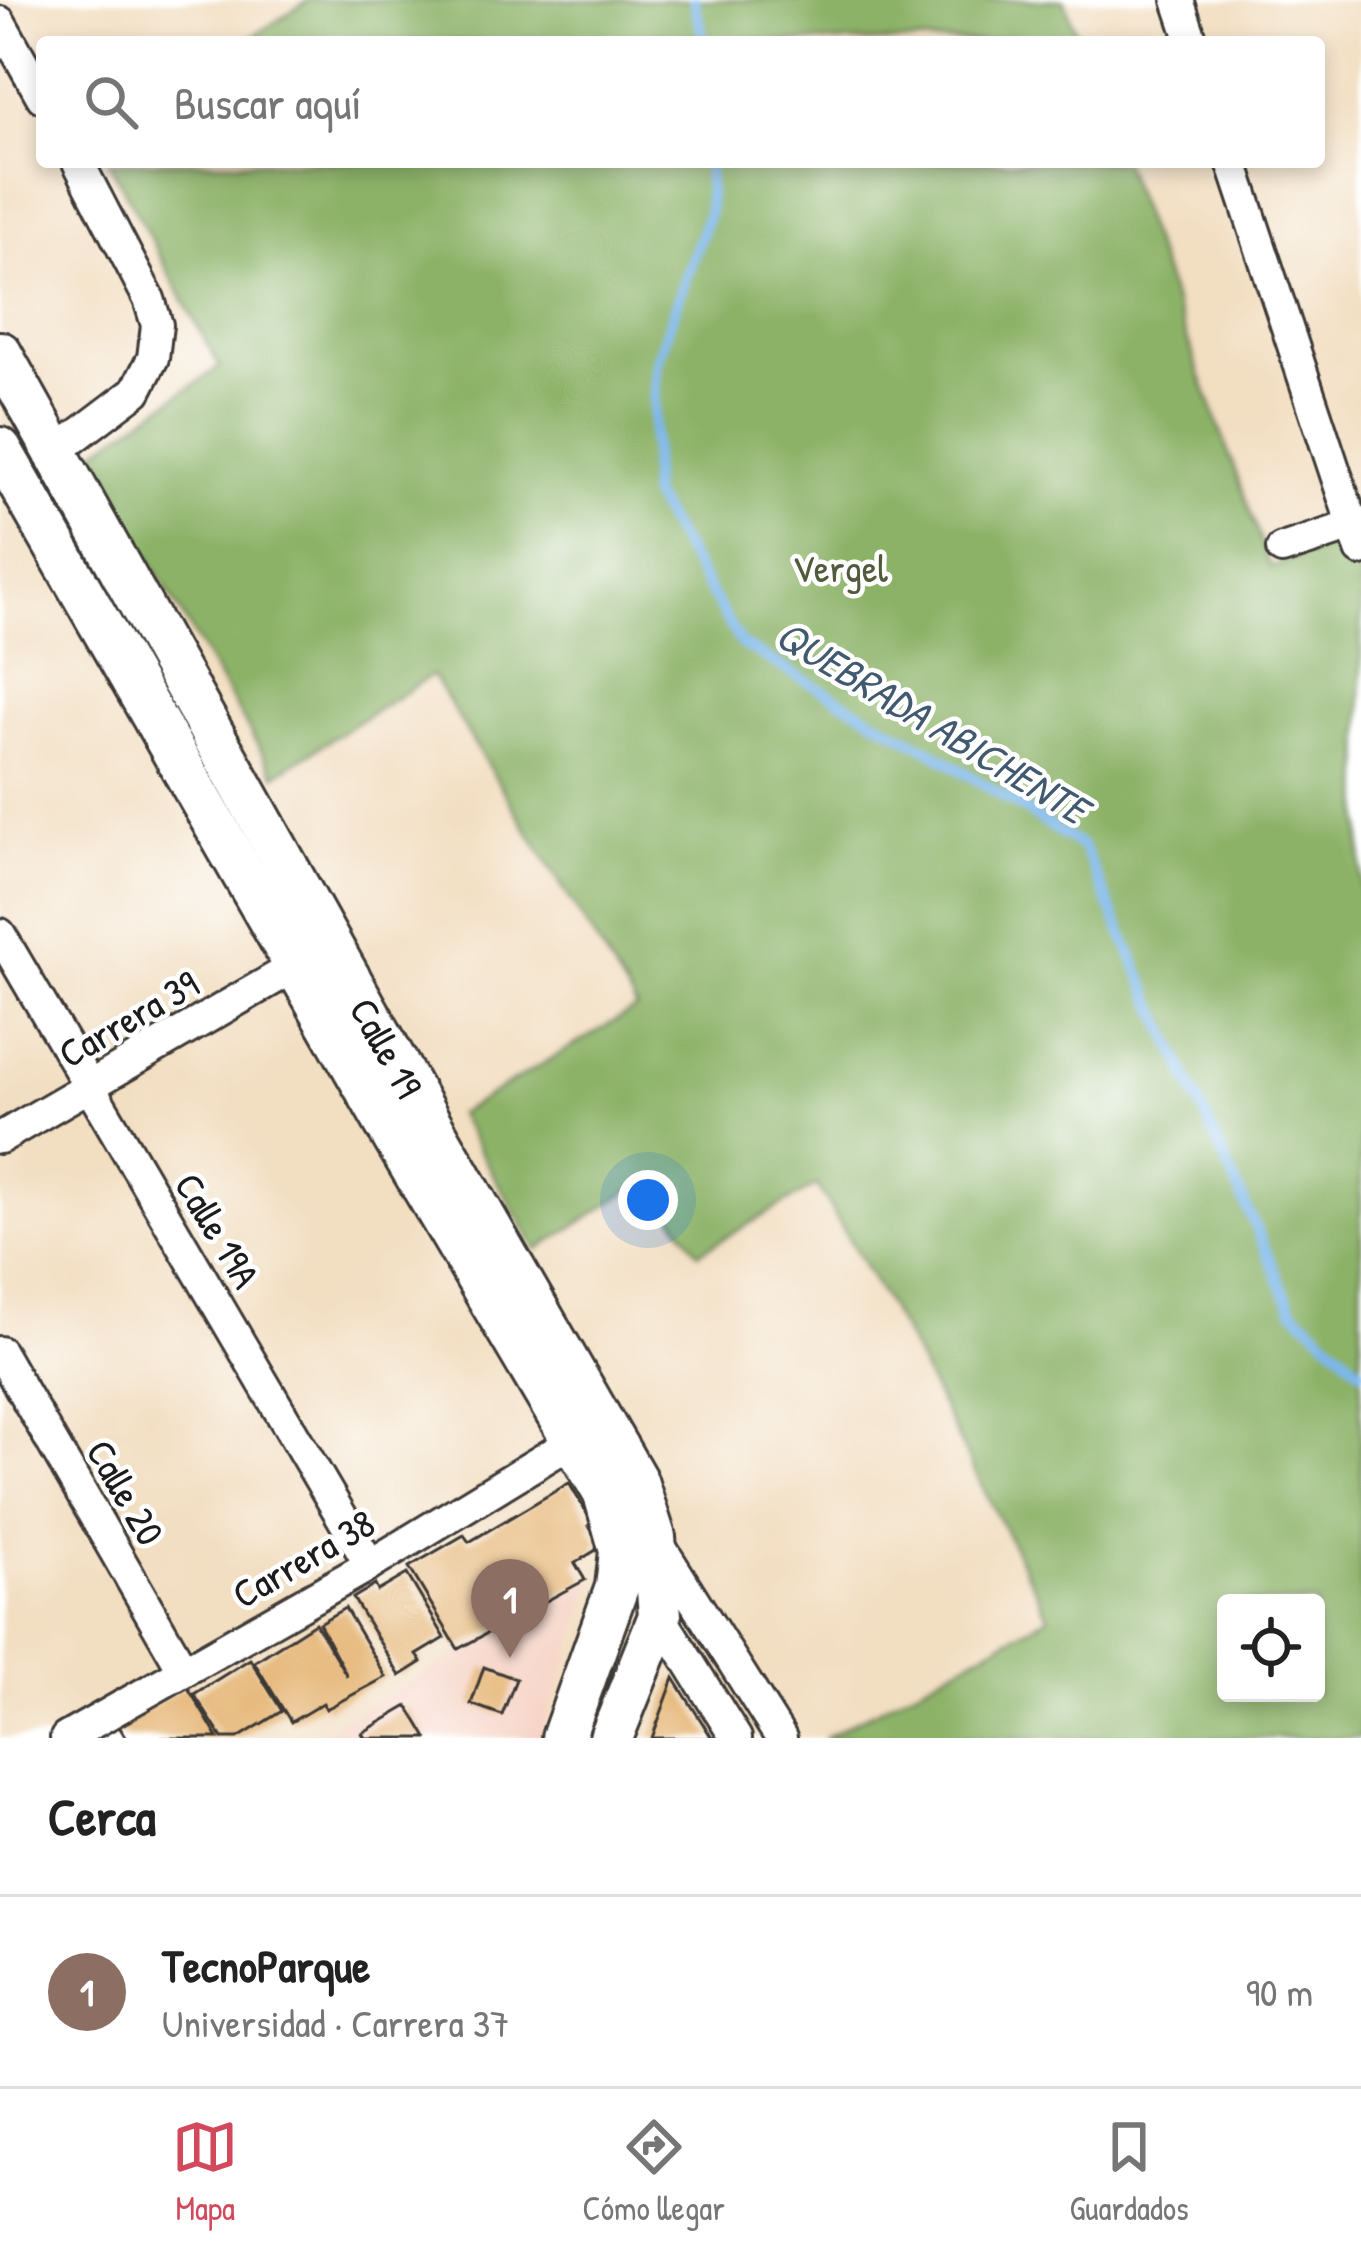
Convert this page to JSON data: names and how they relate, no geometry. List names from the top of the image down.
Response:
{
  "streets": {
    "main road": ["Calle 19"],
    "street": [
      "Carrera 39",
      "Calle 19A",
      "Calle 20",
      "Carrera 38"
    ]
  },
  "crossings": [
    ["Carrera 39", "Calle 19"],
    ["Carrera 39", "Calle 19A"],
    ["Calle 19", "Carrera 38"],
    ["Calle 19A", "Carrera 38"],
    ["Calle 20", "Carrera 38"]
  ],
  "water": ["QUEBRADA ABICHENTE"],
  "parks": ["Vergel"],
  "page": {
    "search": "Buscar aquí",
    "pins": "1",
    "heading": "Cerca",
    "list": [
      {
        "mark": "1",
        "name": "TecnoParque",
        "note": "Universidad · Carrera 37",
        "value": "90 m"
      }
    ],
    "nav": ["Mapa", "Cómo llegar", "Guardados"]
  }
}
